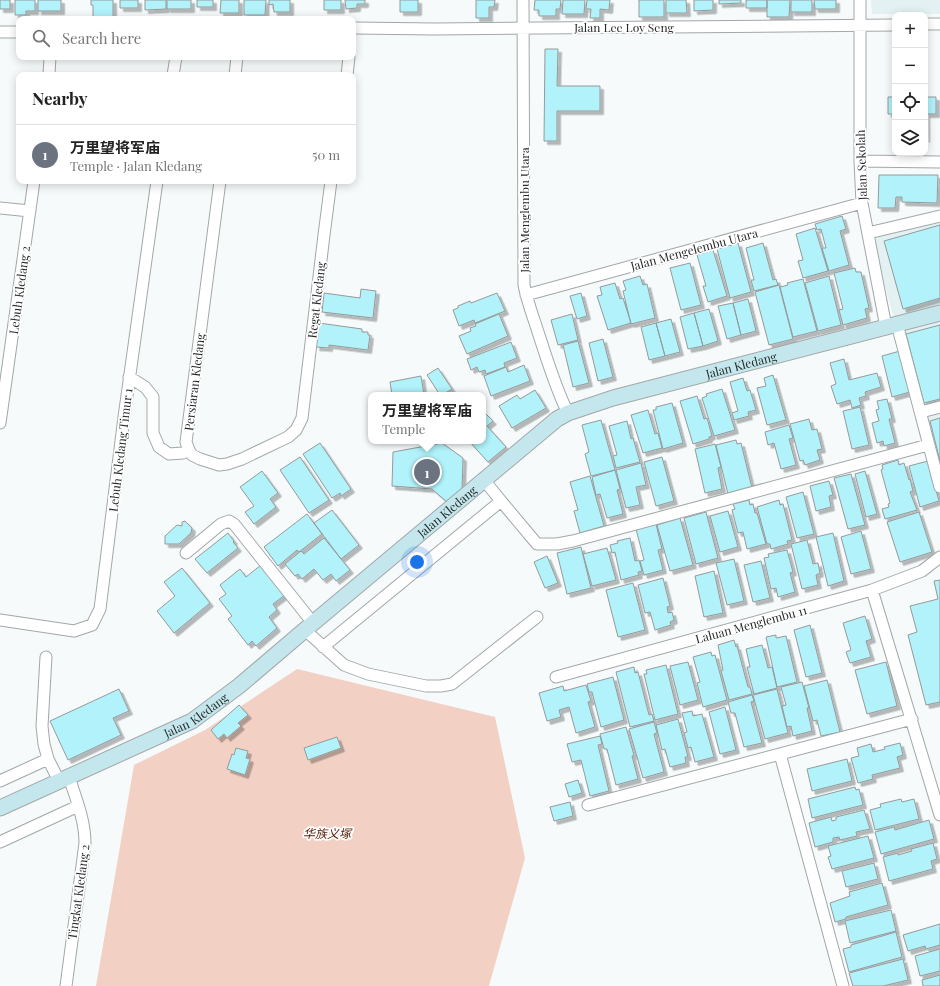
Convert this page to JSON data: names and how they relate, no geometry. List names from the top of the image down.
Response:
{
  "streets": {
    "main road": ["Jalan Kledang"],
    "street": [
      "Jalan Lee Loy Seng",
      "Jalan Sekolah",
      "Jalan Menglembu Utara",
      "Jalan Mengelembu Utara",
      "Lebuh Kledang 2",
      "Regat Kledang",
      "Persiaran Kledang",
      "Lebuh Kledang Timur 1",
      "Laluan Menglembu 11",
      "Tingkat Kledang 2"
    ]
  },
  "crossings": [
    ["Jalan Lee Loy Seng", "Jalan Sekolah"],
    ["Jalan Lee Loy Seng", "Jalan Menglembu Utara"],
    ["Jalan Sekolah", "Jalan Mengelembu Utara"],
    ["Jalan Sekolah", "Jalan Kledang"],
    ["Jalan Menglembu Utara", "Jalan Mengelembu Utara"],
    ["Jalan Menglembu Utara", "Jalan Kledang"],
    ["Regat Kledang", "Persiaran Kledang"],
    ["Jalan Kledang", "Tingkat Kledang 2"]
  ],
  "parks": ["华族义塚"],
  "page": {
    "map_buttons": ["+", "−"],
    "search": "Search here",
    "heading": "Nearby",
    "list": [
      {
        "mark": "1",
        "name": "万里望将军庙",
        "note": "Temple · Jalan Kledang",
        "value": "50 m"
      }
    ],
    "popup": ["万里望将军庙", "Temple"],
    "pins": "1"
  }
}
